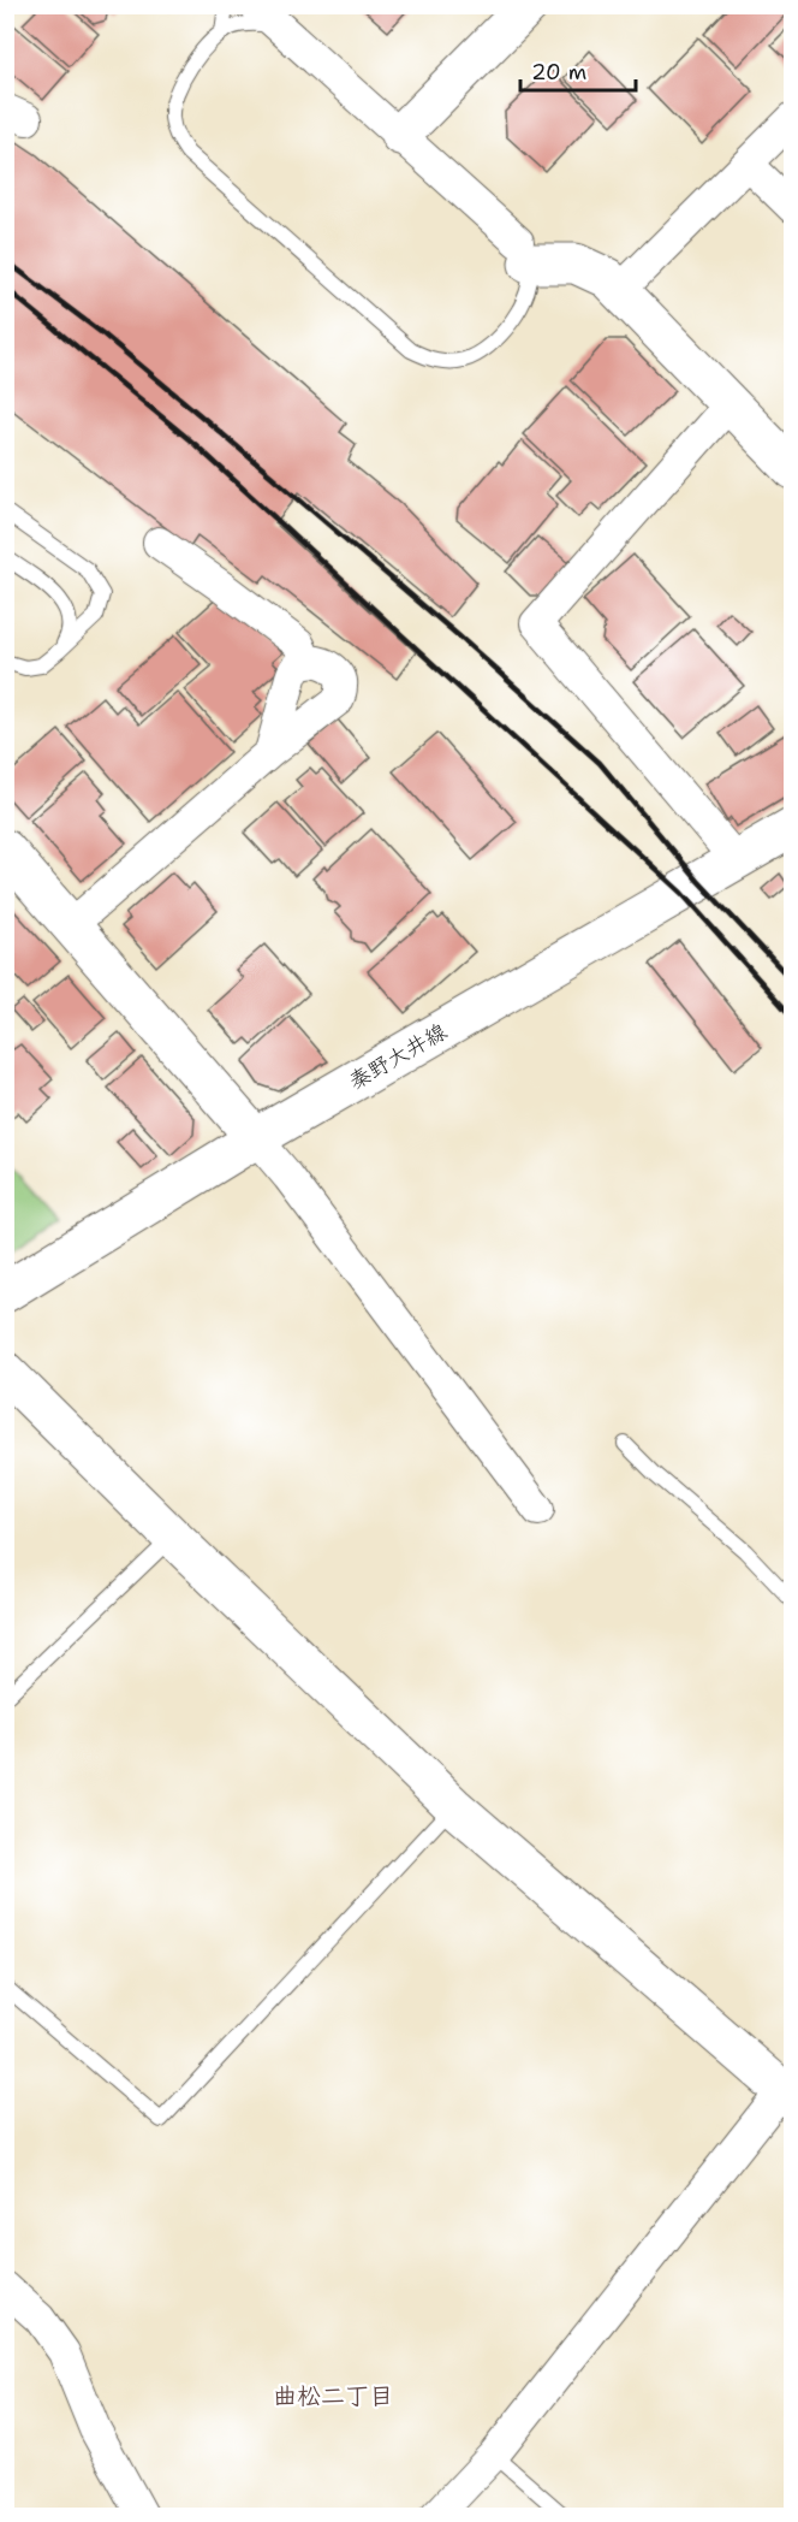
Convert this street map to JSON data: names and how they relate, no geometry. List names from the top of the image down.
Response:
{
  "streets": {
    "street": ["秦野大井線"]
  },
  "districts": ["曲松二丁目"],
  "scale_bar": "20 m"
}
